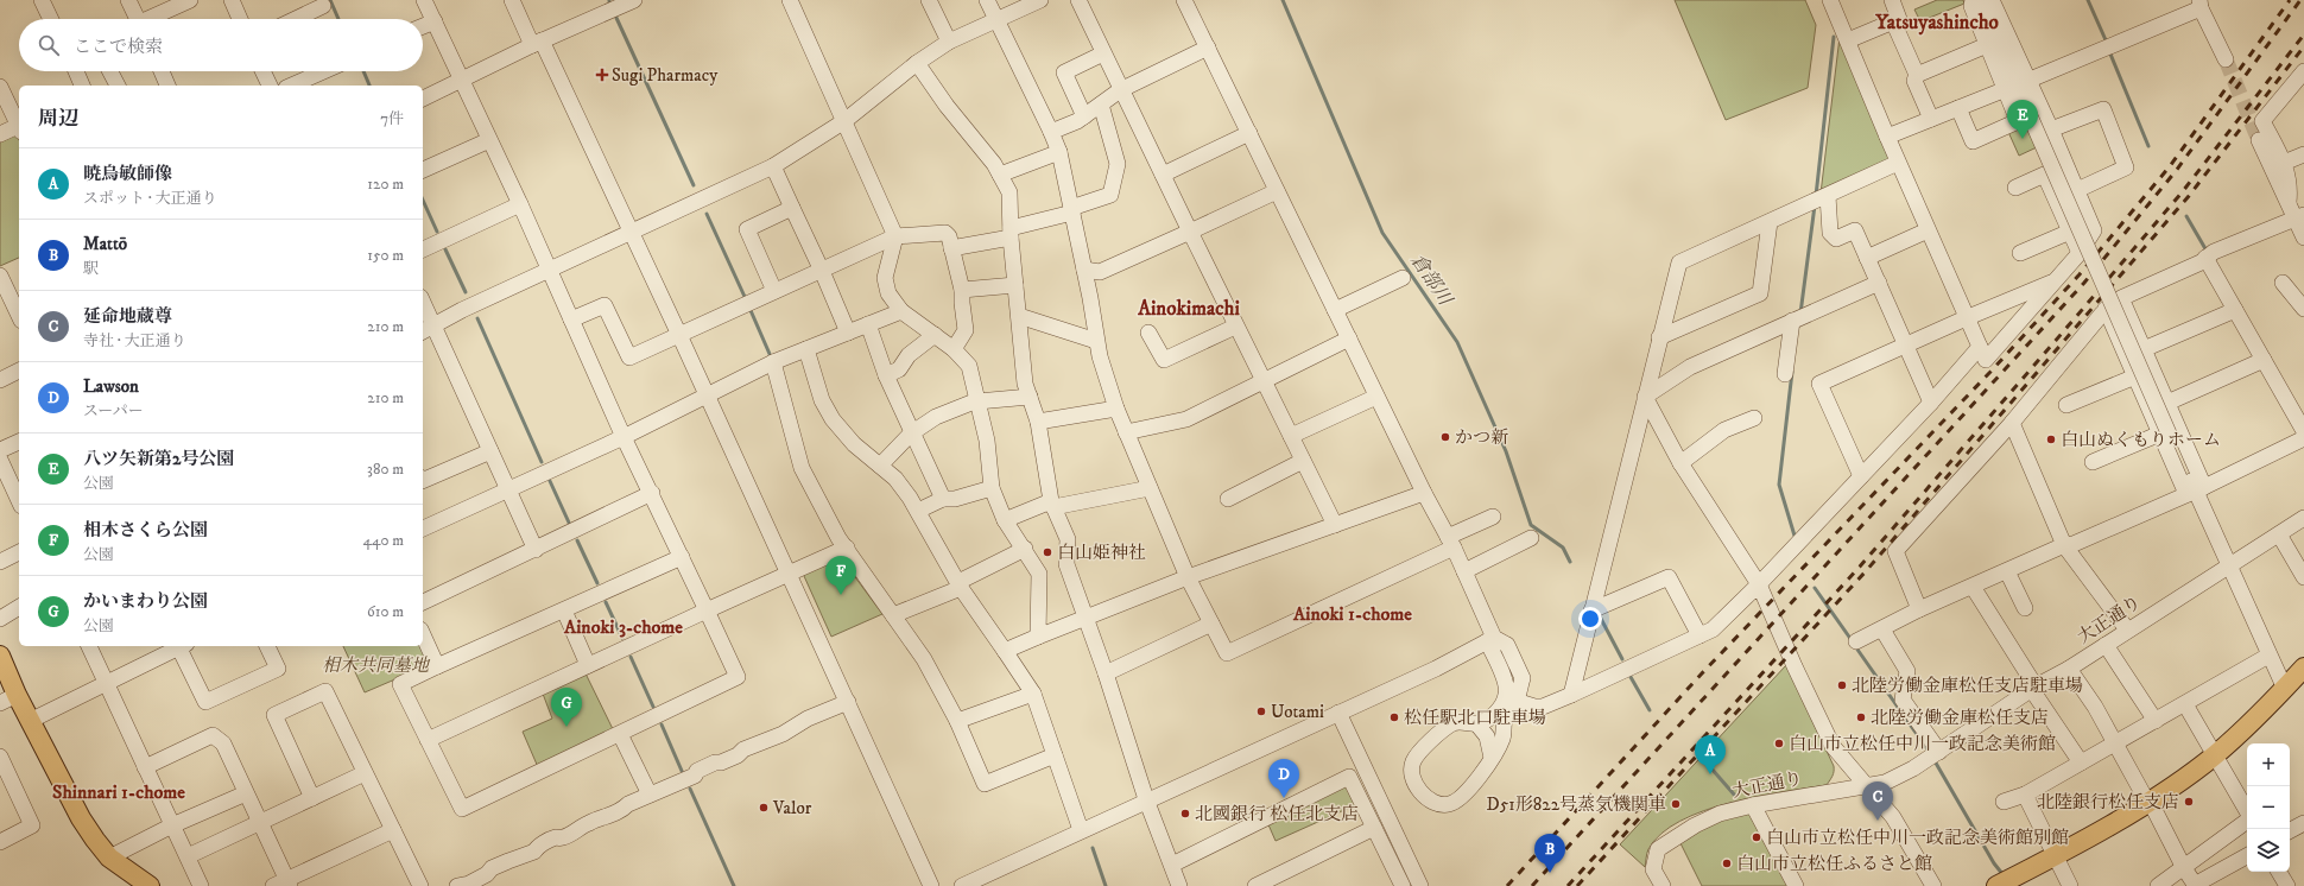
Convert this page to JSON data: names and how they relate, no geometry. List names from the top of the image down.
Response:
{
  "streets": {
    "street": ["大正通り"]
  },
  "districts": [
    "Yatsuyashincho",
    "Ainokimachi",
    "Ainoki 1-chome",
    "Ainoki 3-chome",
    "Shinnari 1-chome"
  ],
  "water": ["倉部川"],
  "parks": ["相木共同墓地"],
  "places": {
    "health": ["Sugi Pharmacy"],
    "other": [
      "かつ新",
      "白山ぬくもりホーム",
      "白山姫神社",
      "北陸労働金庫松任支店駐車場",
      "Uotami",
      "松任駅北口駐車場",
      "北陸労働金庫松任支店",
      "白山市立松任中川一政記念美術館",
      "北陸銀行松任支店",
      "D51形822号蒸気機関車",
      "Valor",
      "北國銀行 松任北支店",
      "白山市立松任中川一政記念美術館別館",
      "白山市立松任ふるさと館"
    ]
  },
  "page": {
    "search": "ここで検索",
    "heading": ["周辺", "7件"],
    "pins": [
      "E",
      "F",
      "G",
      "A",
      "D",
      "C",
      "B"
    ],
    "list": [
      {
        "mark": "A",
        "name": "暁烏敏師像",
        "note": "スポット · 大正通り",
        "value": "120 m"
      },
      {
        "mark": "B",
        "name": "Mattō",
        "note": "駅",
        "value": "150 m"
      },
      {
        "mark": "C",
        "name": "延命地蔵尊",
        "note": "寺社 · 大正通り",
        "value": "210 m"
      },
      {
        "mark": "D",
        "name": "Lawson",
        "note": "スーパー",
        "value": "210 m"
      },
      {
        "mark": "E",
        "name": "八ツ矢新第2号公園",
        "note": "公園",
        "value": "380 m"
      },
      {
        "mark": "F",
        "name": "相木さくら公園",
        "note": "公園",
        "value": "440 m"
      },
      {
        "mark": "G",
        "name": "かいまわり公園",
        "note": "公園",
        "value": "610 m"
      }
    ],
    "map_buttons": ["+", "−"]
  }
}
